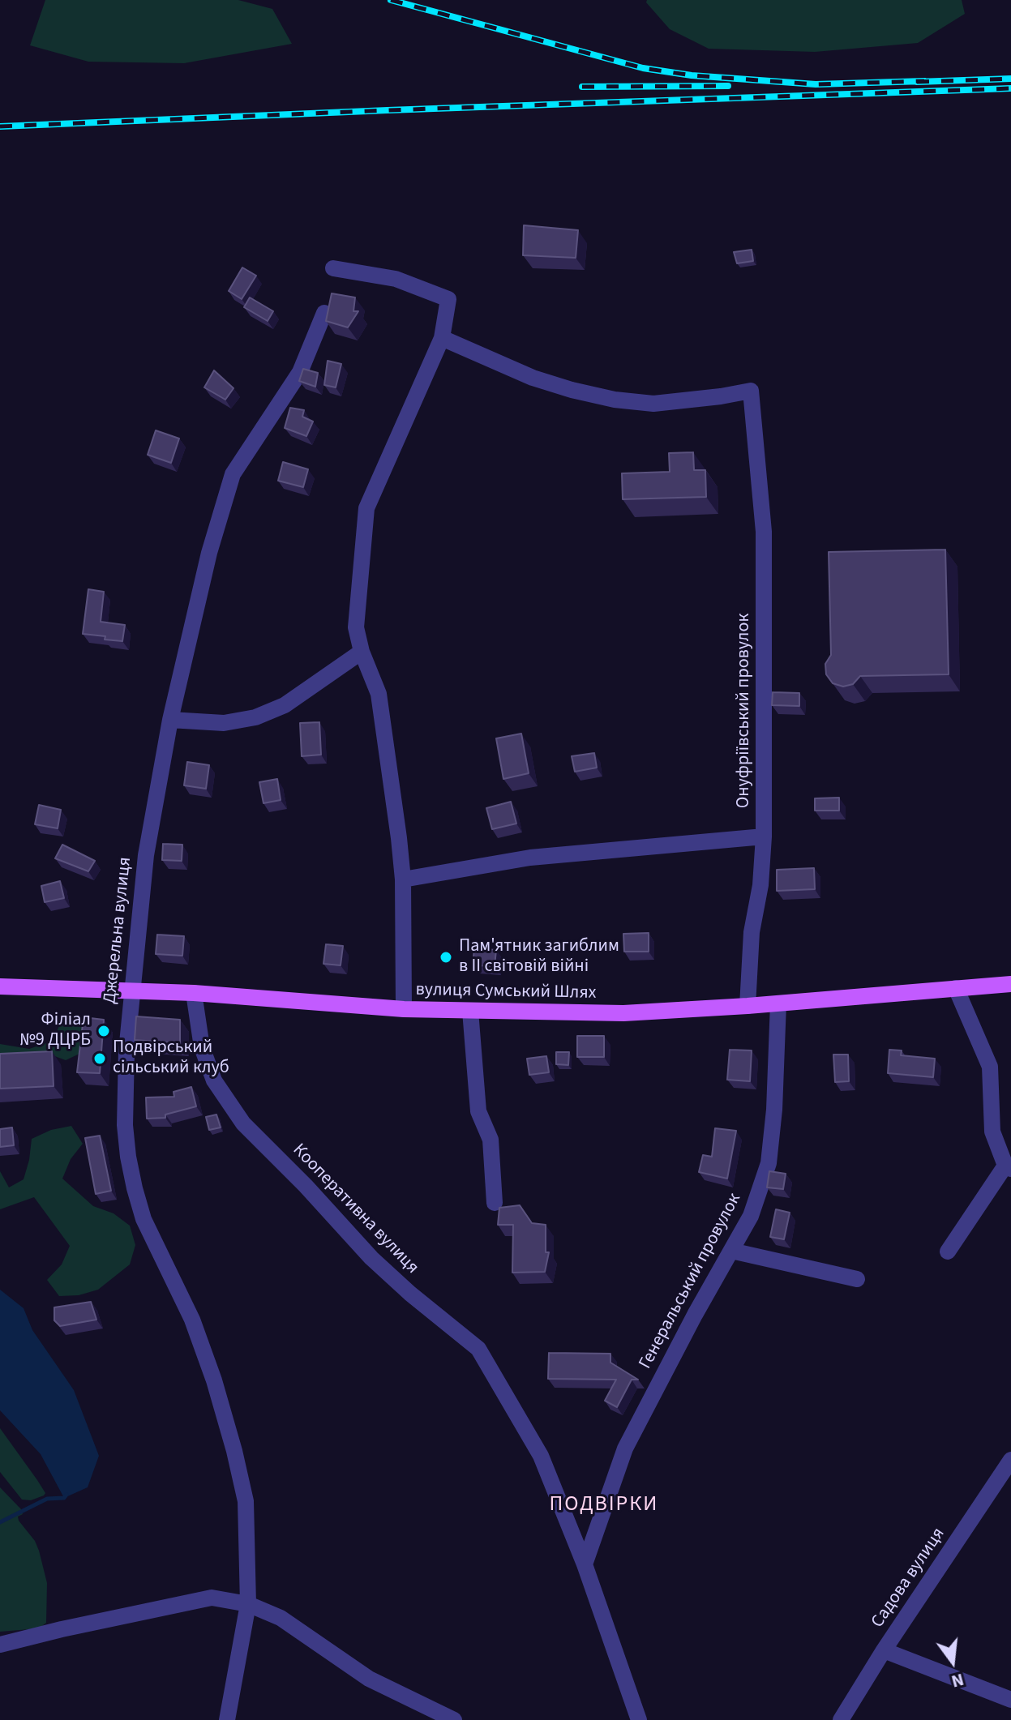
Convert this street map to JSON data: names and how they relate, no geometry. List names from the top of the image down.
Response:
{
  "streets": {
    "main road": ["вулиця Сумський Шлях"],
    "street": [
      "Онуфріївський провулок",
      "Джерельна вулиця",
      "Кооперативна вулиця",
      "Генеральський провулок",
      "Садова вулиця"
    ]
  },
  "crossings": [
    ["Онуфріївський провулок", "вулиця Сумський Шлях"],
    ["Джерельна вулиця", "вулиця Сумський Шлях"],
    ["вулиця Сумський Шлях", "Кооперативна вулиця"],
    ["вулиця Сумський Шлях", "Генеральський провулок"],
    ["Кооперативна вулиця", "Генеральський провулок"]
  ],
  "districts": ["ПОДВІРКИ"],
  "places": ["Пам'ятник загиблим в II світовій війні", "Філіал №9 ДЦРБ", "Подвірський сільський клуб"],
  "north": "bottom"
}
